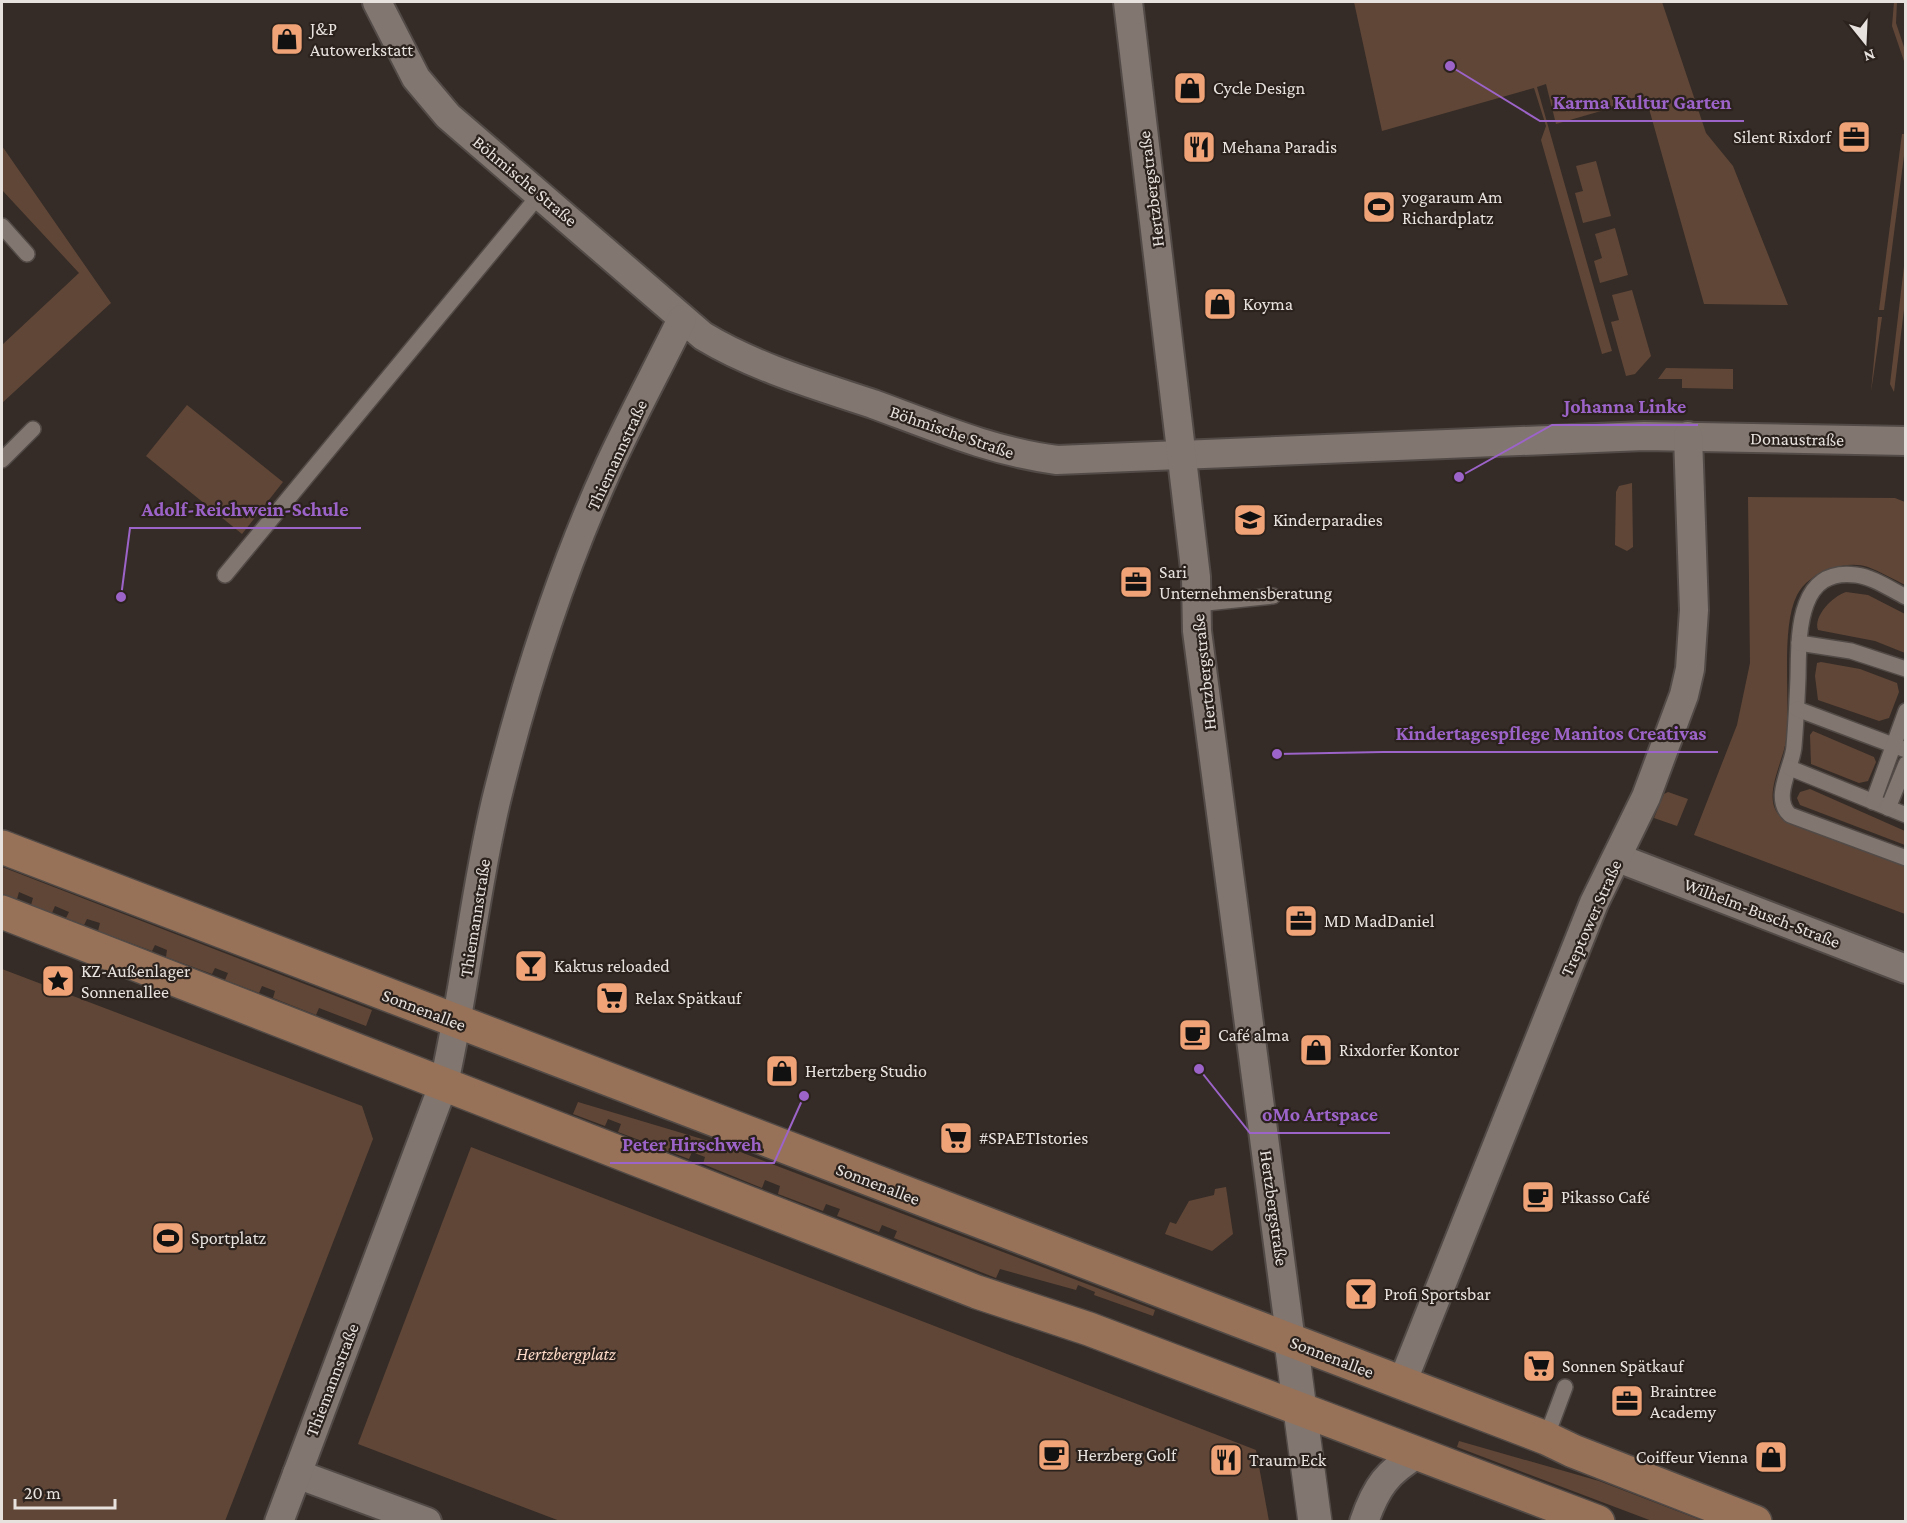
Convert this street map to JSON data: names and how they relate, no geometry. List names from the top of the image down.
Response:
{
  "streets": {
    "main road": ["Sonnenallee"],
    "street": [
      "Böhmische Straße",
      "Hertzbergstraße",
      "Donaustraße",
      "Thiemannstraße",
      "Wilhelm-Busch-Straße",
      "Treptower Straße"
    ]
  },
  "crossings": [
    ["Böhmische Straße", "Hertzbergstraße"],
    ["Böhmische Straße", "Donaustraße"],
    ["Böhmische Straße", "Thiemannstraße"],
    ["Böhmische Straße", "Treptower Straße"],
    ["Hertzbergstraße", "Sonnenallee"],
    ["Donaustraße", "Treptower Straße"],
    ["Thiemannstraße", "Sonnenallee"],
    ["Wilhelm-Busch-Straße", "Treptower Straße"],
    ["Treptower Straße", "Sonnenallee"]
  ],
  "parks": ["Hertzbergplatz"],
  "places": {
    "shop": [
      "J&P Autowerkstatt",
      "Cycle Design",
      "Koyma",
      "Rixdorfer Kontor",
      "Hertzberg Studio",
      "Coiffeur Vienna"
    ],
    "other": [
      "Karma Kultur Garten",
      "Johanna Linke",
      "Adolf-Reichwein-Schule",
      "Kindertagespflege Manitos Creativas",
      "oMo Artspace",
      "Peter Hirschweh"
    ],
    "office": [
      "Silent Rixdorf",
      "Sari Unternehmensberatung",
      "MD MadDaniel",
      "Braintree Academy"
    ],
    "restaurant": ["Mehana Paradis", "Traum Eck"],
    "sports": ["yogaraum Am Richardplatz", "Sportplatz"],
    "school or university": ["Kinderparadies"],
    "bar": ["Kaktus reloaded", "Profi Sportsbar"],
    "place": ["KZ-Außenlager Sonnenallee"],
    "supermarket": ["Relax Spätkauf", "#SPAETIstories", "Sonnen Spätkauf"],
    "cafe": ["Café alma", "Pikasso Café", "Herzberg Golf"]
  },
  "scale_bar": "20 m",
  "north": "bottom"
}
